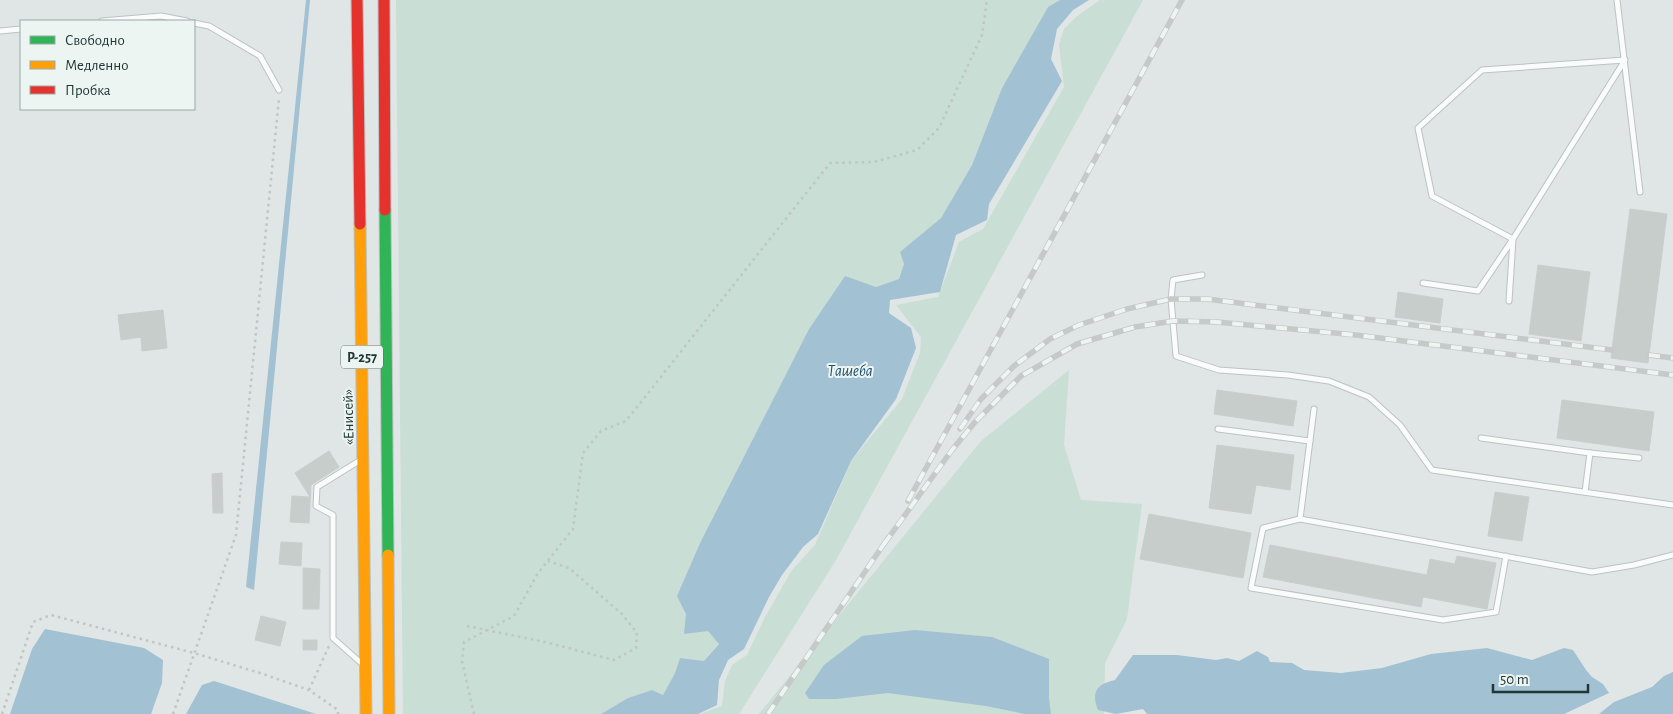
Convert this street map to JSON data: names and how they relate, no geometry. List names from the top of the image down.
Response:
{
  "streets": {
    "highway": ["Р-257", "«Енисей»"]
  },
  "water": ["Ташеба"],
  "legend": ["Свободно", "Медленно", "Пробка"],
  "scale_bar": "50 m"
}
